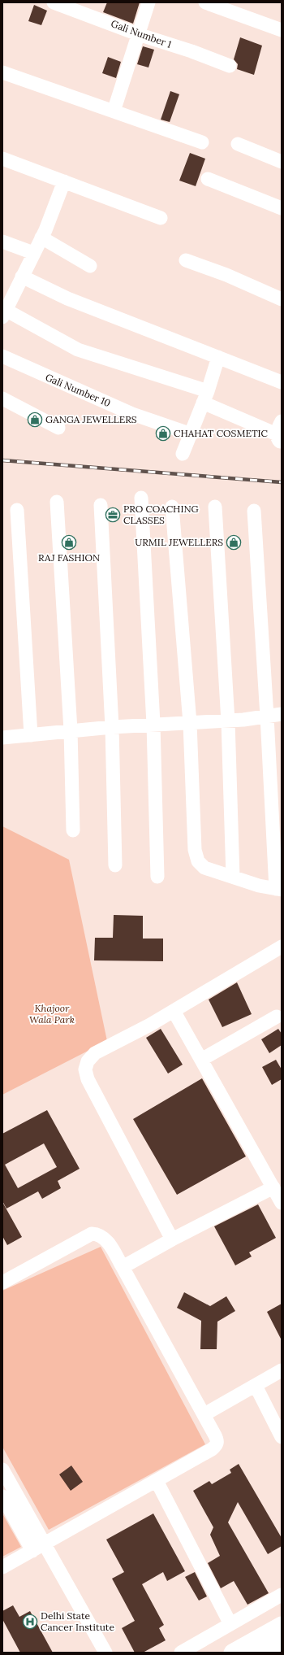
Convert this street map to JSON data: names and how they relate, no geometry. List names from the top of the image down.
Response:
{
  "streets": {
    "street": ["Gali Number 1", "Gali Number 10"]
  },
  "parks": ["Khajoor Wala Park"],
  "places": {
    "shop": [
      "GANGA JEWELLERS",
      "CHAHAT COSMETIC",
      "RAJ FASHION",
      "URMIL JEWELLERS"
    ],
    "office": ["PRO COACHING CLASSES"],
    "hospital": ["Delhi State Cancer Institute"]
  }
}
